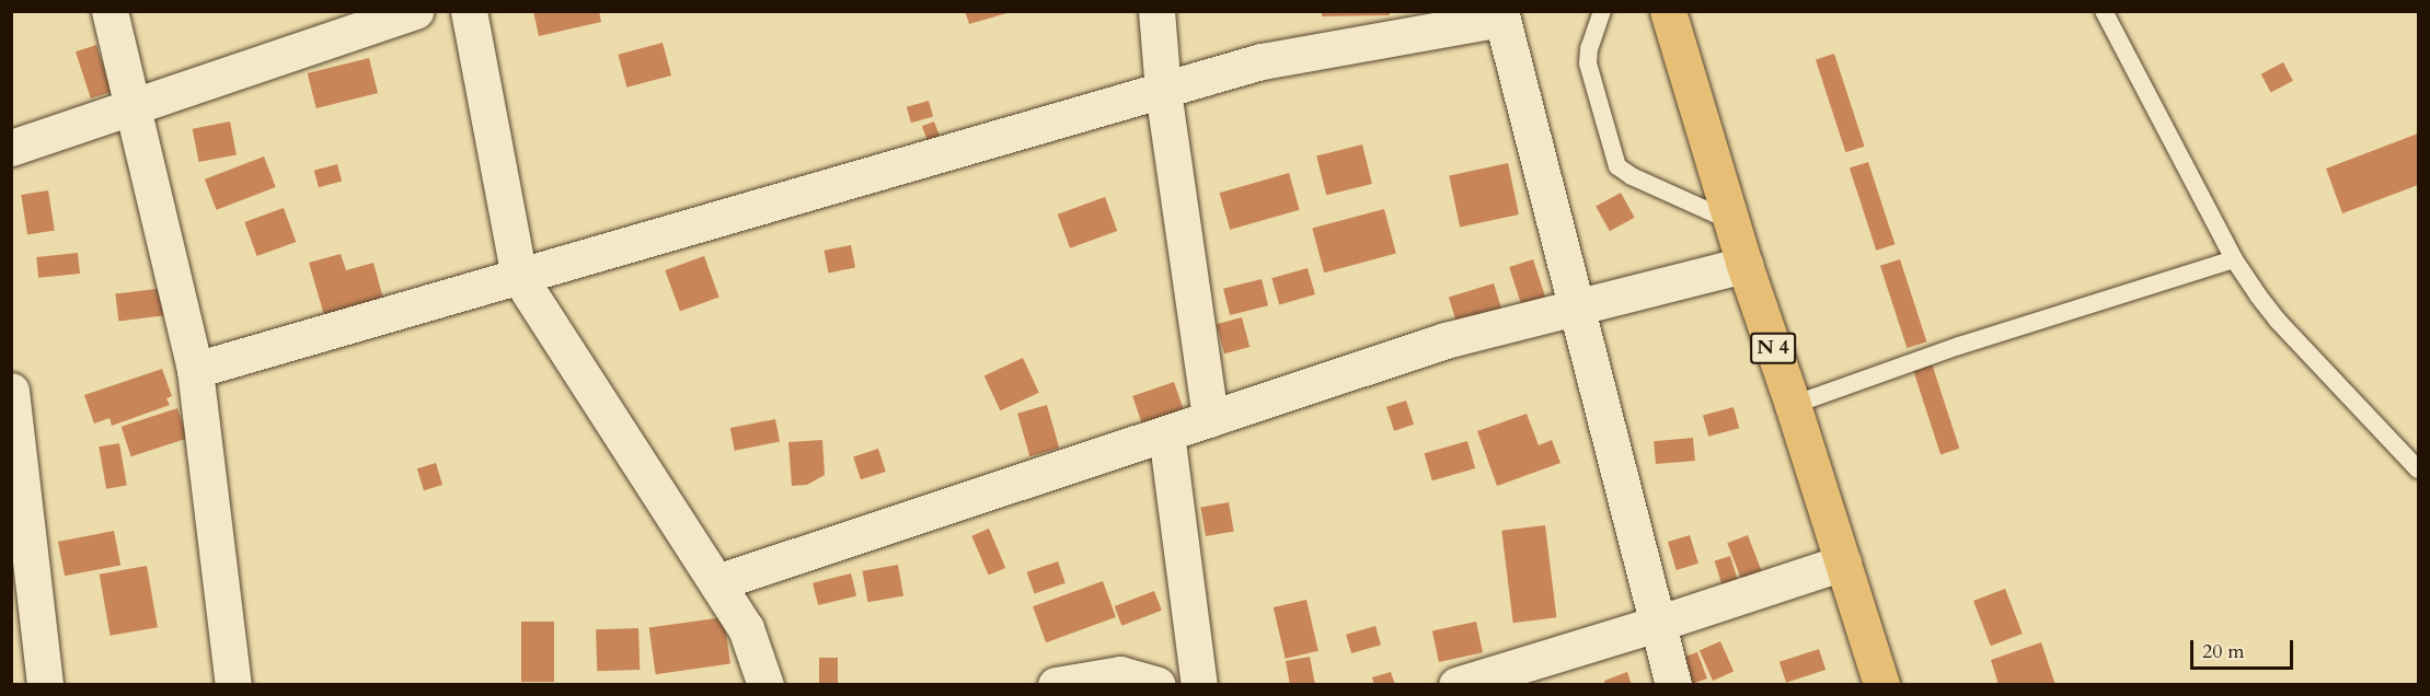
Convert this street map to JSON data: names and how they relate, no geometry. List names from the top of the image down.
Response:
{
  "streets": {
    "highway": ["N 4"]
  },
  "scale_bar": "20 m"
}
